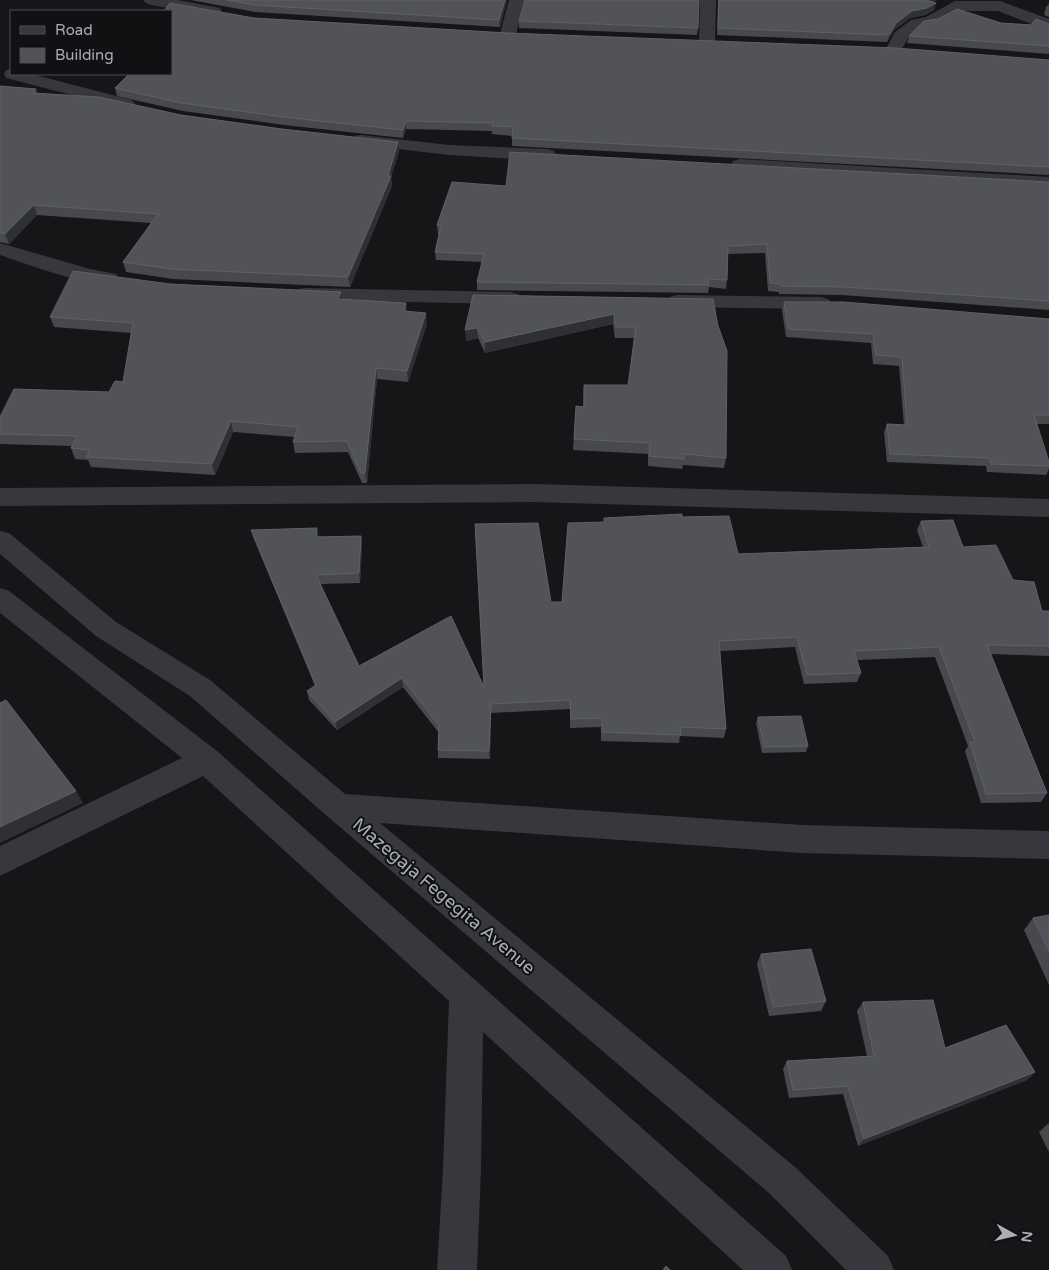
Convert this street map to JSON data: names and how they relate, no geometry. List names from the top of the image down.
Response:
{
  "streets": {
    "street": ["Mazegaja Fegegita Avenue"]
  },
  "legend": ["Road", "Building"],
  "north": "right"
}
